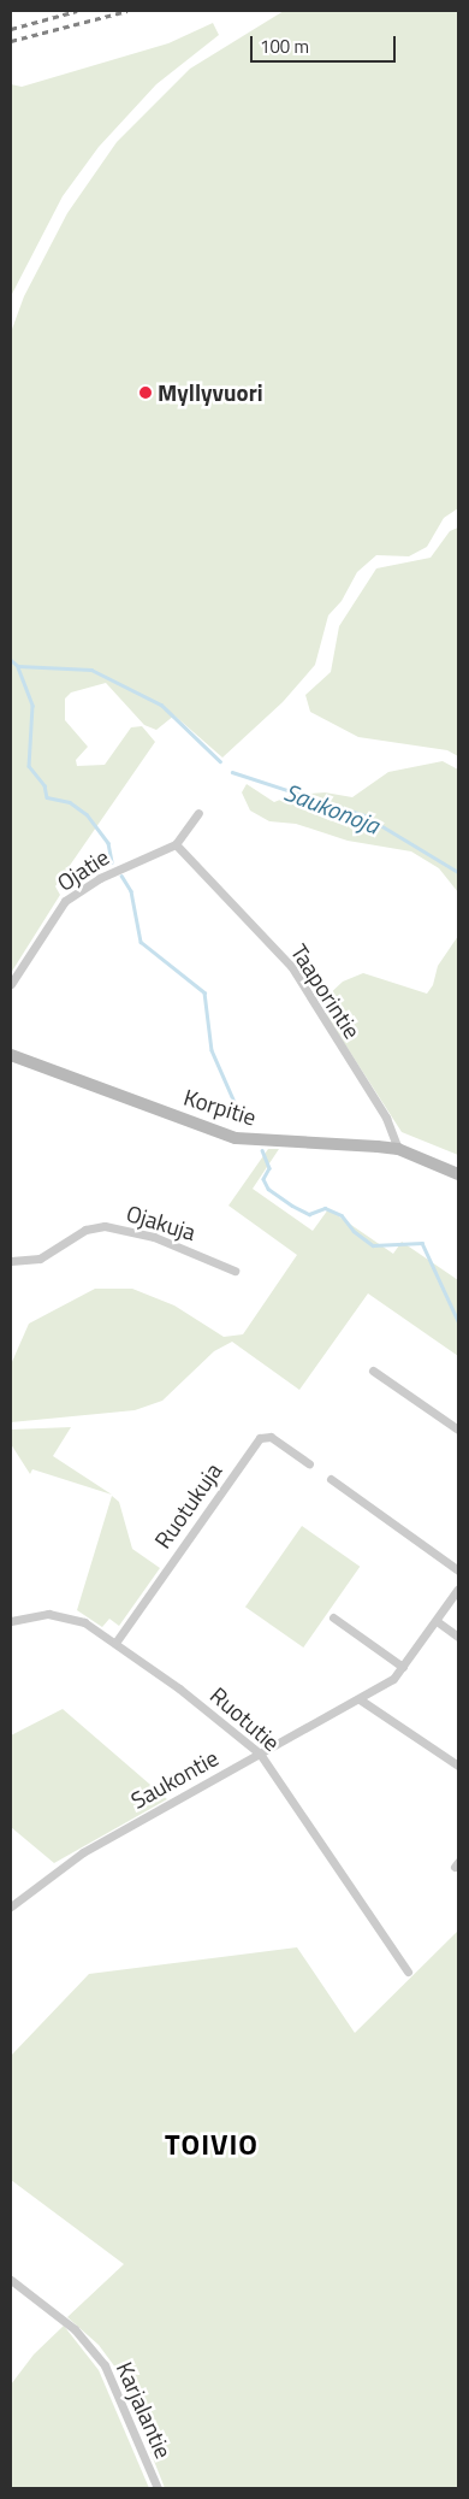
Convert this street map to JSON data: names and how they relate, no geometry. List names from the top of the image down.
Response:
{
  "streets": {
    "street": [
      "Ojatie",
      "Taaporintie",
      "Korpitie",
      "Ojakuja",
      "Ruotukuja",
      "Ruotutie",
      "Saukontie",
      "Karjalantie"
    ]
  },
  "crossings": [
    ["Ojatie", "Taaporintie"],
    ["Taaporintie", "Korpitie"],
    ["Ruotukuja", "Ruotutie"],
    ["Ruotutie", "Saukontie"]
  ],
  "districts": ["TOIVIO"],
  "water": ["Saukonoja"],
  "places": ["Myllyvuori"],
  "scale_bar": "100 m"
}
